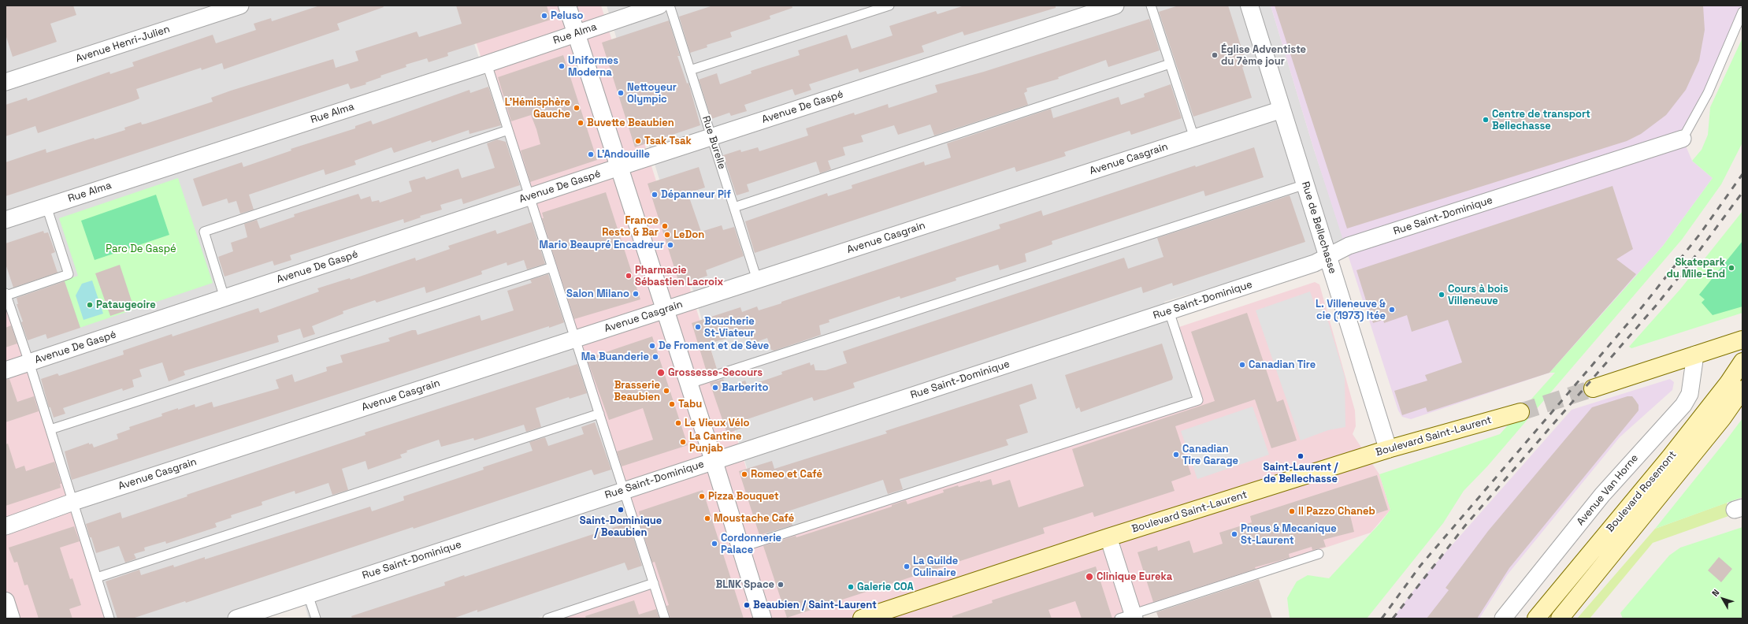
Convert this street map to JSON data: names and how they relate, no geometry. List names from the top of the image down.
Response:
{
  "streets": {
    "main road": ["Boulevard Saint-Laurent", "Boulevard Rosemont"],
    "street": [
      "Rue Alma",
      "Avenue Henri-Julien",
      "Avenue De Gaspé",
      "Avenue Casgrain",
      "Rue Saint-Dominique",
      "Rue de Bellechasse",
      "Avenue Van Horne"
    ],
    "lane": ["Rue Burelle"]
  },
  "crossings": [
    ["Avenue De Gaspé", "Rue Burelle"],
    ["Rue Burelle", "Avenue Casgrain"],
    ["Avenue Casgrain", "Rue de Bellechasse"],
    ["Rue Saint-Dominique", "Rue de Bellechasse"],
    ["Rue de Bellechasse", "Boulevard Saint-Laurent"]
  ],
  "parks": ["Parc De Gaspé"],
  "places": [
    "Peluso",
    "Église Adventiste du 7ème jour",
    "Uniformes Moderna",
    "Nettoyeur Olympic",
    "L'Hémisphère Gauche",
    "Centre de transport Bellechasse",
    "Buvette Beaubien",
    "Tsak Tsak",
    "L’Andouille",
    "Dépanneur Pif",
    "France Resto & Bar",
    "LeDon",
    "Mario Beaupré Encadreur",
    "Skatepark du Mile-End",
    "Pharmacie Sébastien Lacroix",
    "Salon Milano",
    "Cours à bois Villeneuve",
    "Pataugeoire",
    "L. Villeneuve & cie (1973) ltée",
    "Boucherie St-Viateur",
    "De Froment et de Sève",
    "Ma Buanderie",
    "Canadian Tire",
    "Grossesse-Secours",
    "Barberito",
    "Brasserie Beaubien",
    "Tabu",
    "Le Vieux Vélo",
    "La Cantine Punjab",
    "Canadian Tire Garage",
    "Saint-Laurent / de Bellechasse",
    "Romeo et Café",
    "Pizza Bouquet",
    "Saint-Dominique / Beaubien",
    "Il Pazzo Chaneb",
    "Moustache Café",
    "Pneus & Mecanique St-Laurent",
    "Cordonnerie Palace",
    "La Guilde Culinaire",
    "Clinique Eureka",
    "BLNK Space",
    "Galerie COA",
    "Beaubien / Saint-Laurent"
  ],
  "north": "top left"
}
